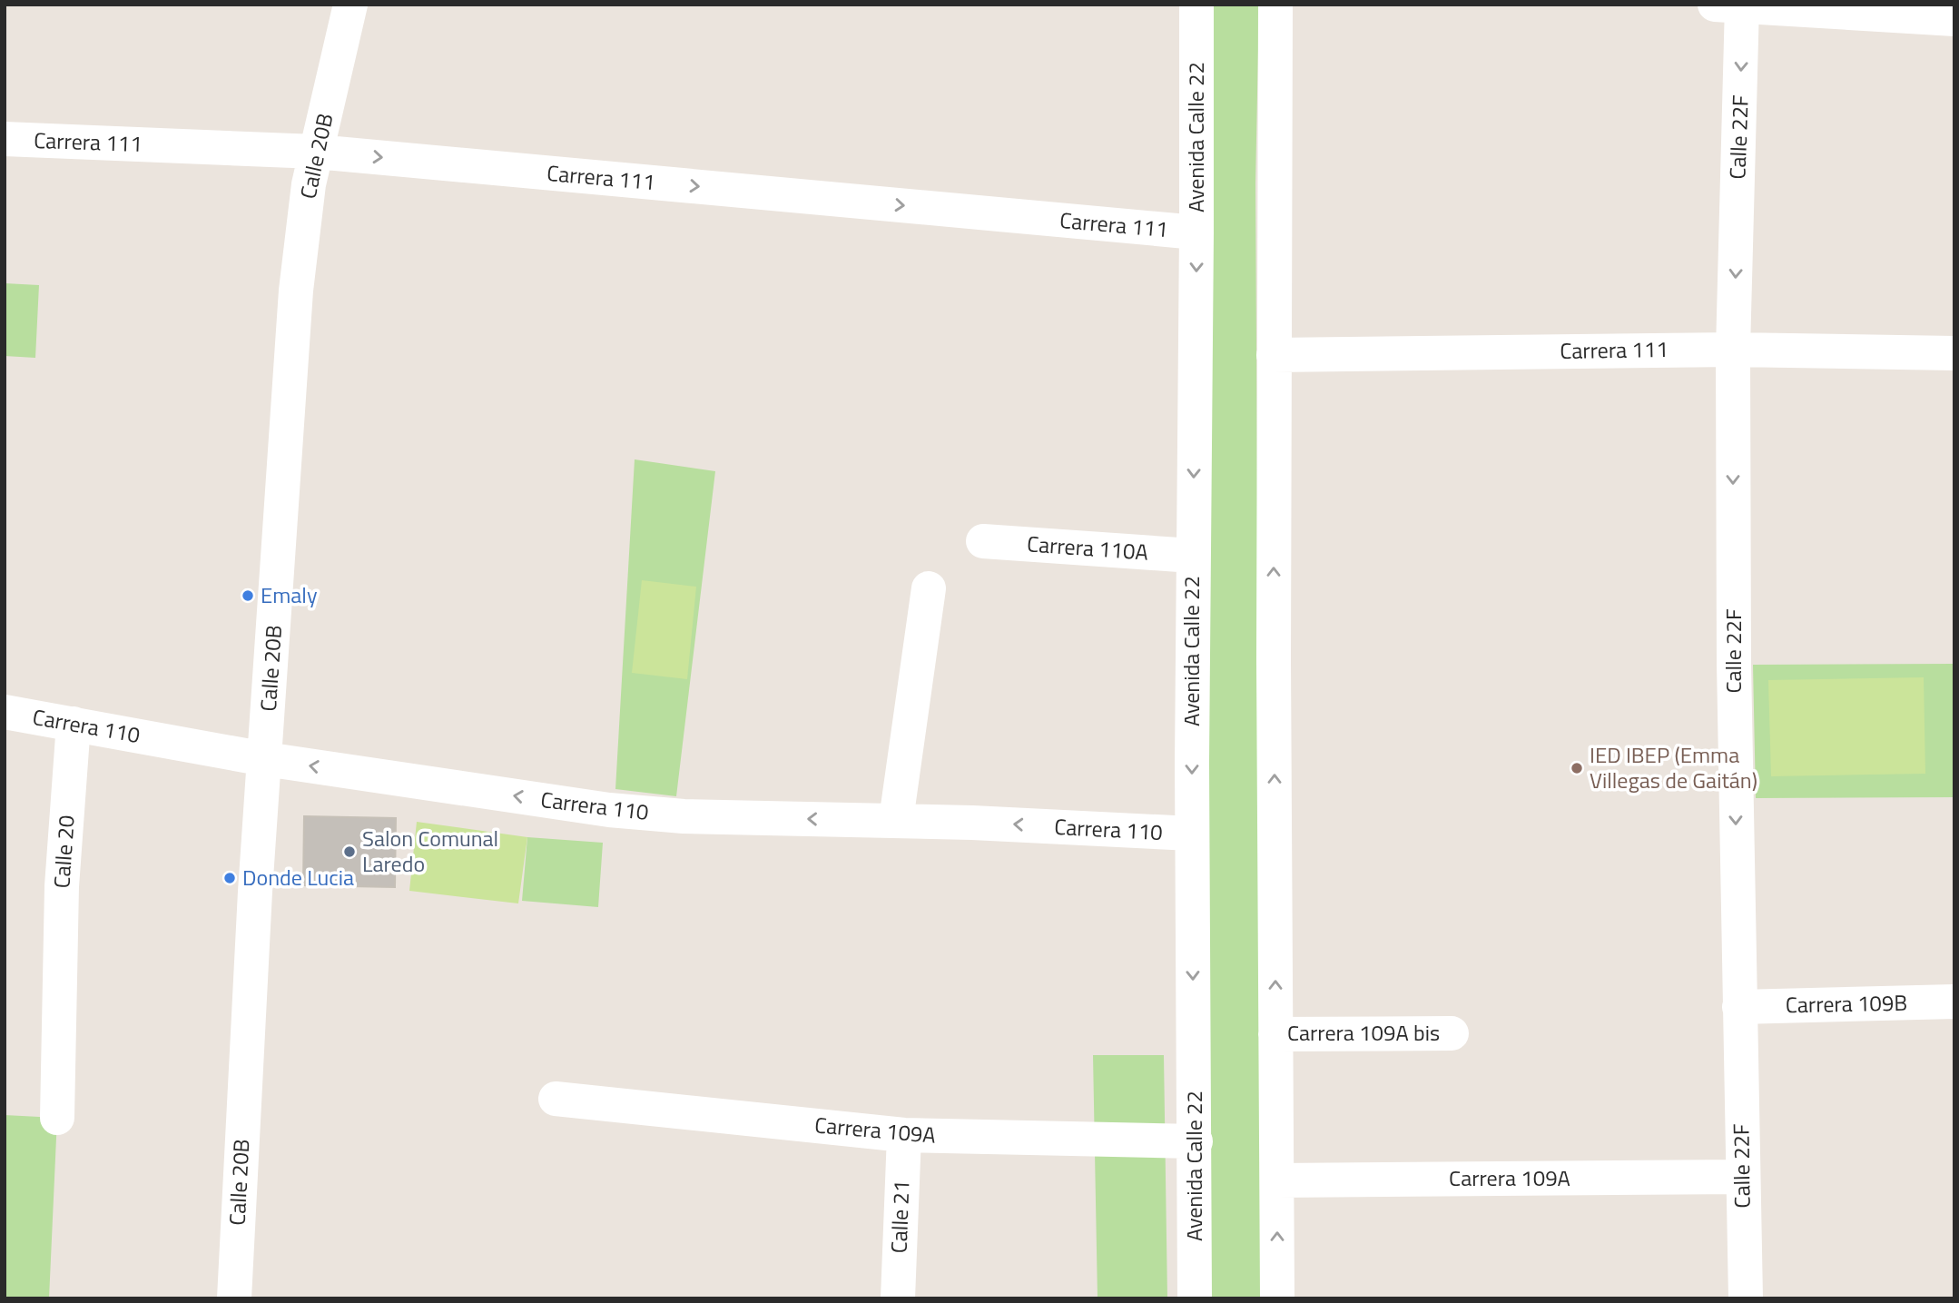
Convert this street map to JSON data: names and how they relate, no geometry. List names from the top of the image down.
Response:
{
  "streets": {
    "street": [
      "Avenida Calle 22",
      "Calle 22F",
      "Carrera 111",
      "Calle 20B",
      "Carrera 110A",
      "Carrera 110",
      "Calle 20",
      "Carrera 109B",
      "Carrera 109A bis",
      "Carrera 109A",
      "Calle 21"
    ]
  },
  "crossings": [
    ["Avenida Calle 22", "Carrera 111"],
    ["Avenida Calle 22", "Carrera 110A"],
    ["Avenida Calle 22", "Carrera 110"],
    ["Avenida Calle 22", "Carrera 109A"],
    ["Calle 22F", "Carrera 111"],
    ["Calle 22F", "Carrera 109B"],
    ["Calle 22F", "Carrera 109A"],
    ["Carrera 111", "Calle 20B"],
    ["Calle 20B", "Carrera 110"],
    ["Carrera 110", "Calle 20"],
    ["Carrera 109A", "Calle 21"]
  ],
  "one_way": ["Calle 22F", "Carrera 111", "Carrera 110"],
  "places": [
    "Emaly",
    "IED IBEP (Emma Villegas de Gaitán)",
    "Salon Comunal Laredo",
    "Donde Lucia"
  ]
}
